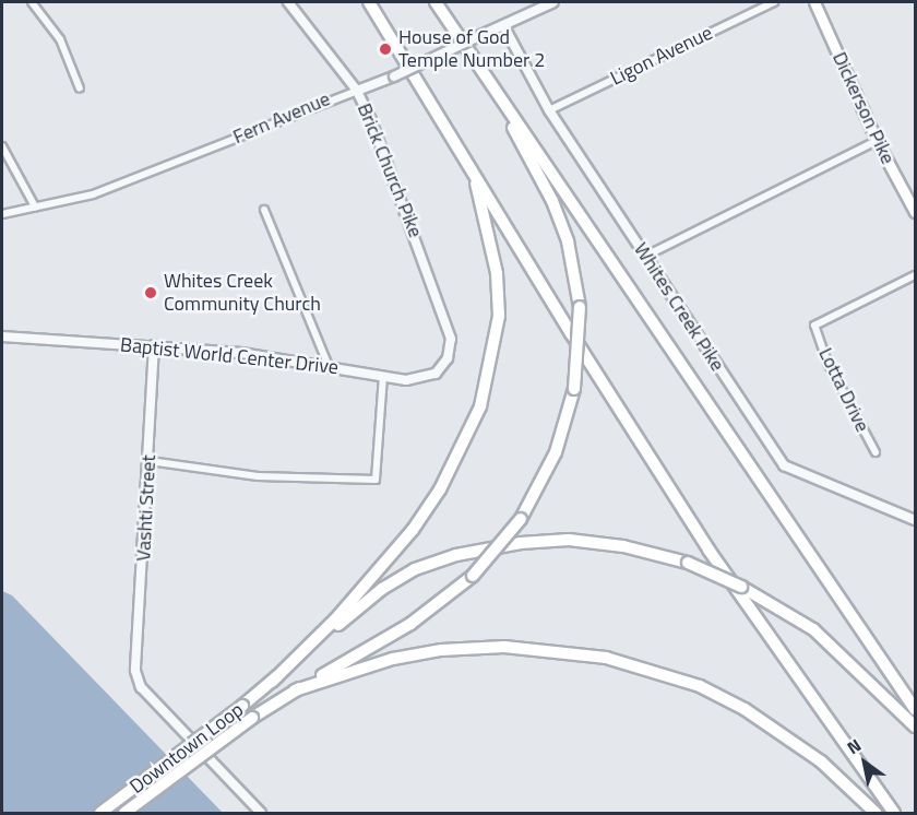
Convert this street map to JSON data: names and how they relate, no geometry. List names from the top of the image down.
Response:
{
  "streets": {
    "highway": ["Downtown Loop"],
    "main road": ["Dickerson Pike"],
    "street": [
      "Ligon Avenue",
      "Fern Avenue",
      "Brick Church Pike",
      "Whites Creek Pike",
      "Baptist World Center Drive",
      "Lotta Drive",
      "Vashti Street"
    ]
  },
  "crossings": [
    ["Ligon Avenue", "Whites Creek Pike"],
    ["Fern Avenue", "Brick Church Pike"],
    ["Fern Avenue", "Whites Creek Pike"],
    ["Brick Church Pike", "Baptist World Center Drive"],
    ["Baptist World Center Drive", "Vashti Street"]
  ],
  "places": ["House of God Temple Number 2", "Whites Creek Community Church"],
  "north": "top left"
}
